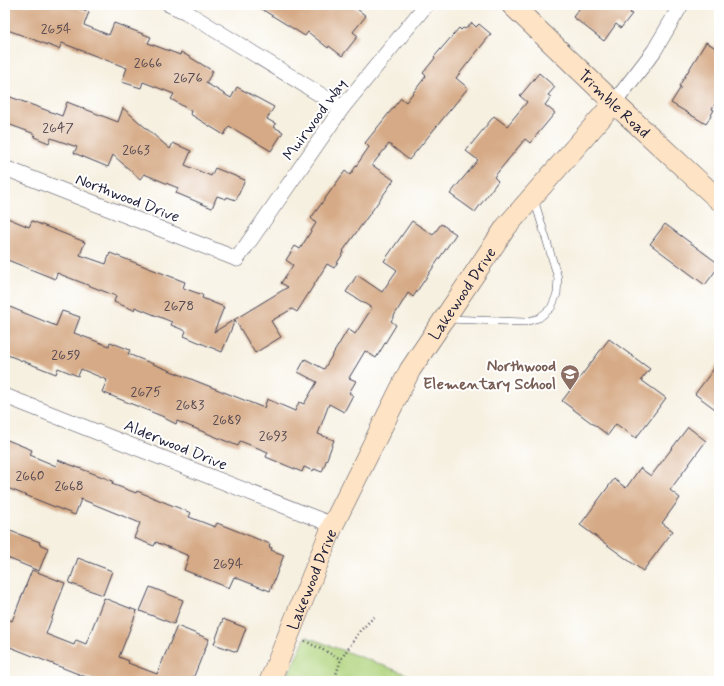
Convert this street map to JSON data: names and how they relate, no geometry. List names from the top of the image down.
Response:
{
  "streets": {
    "street": [
      "Trimble Road",
      "Muirwood Way",
      "Northwood Drive",
      "Lakewood Drive",
      "Alderwood Drive"
    ]
  },
  "crossings": [
    ["Trimble Road", "Lakewood Drive"],
    ["Muirwood Way", "Northwood Drive"],
    ["Lakewood Drive", "Alderwood Drive"]
  ],
  "places": {
    "school or university": ["Northwood Elementary School"]
  },
  "house_numbers": [
    "2654",
    "2666",
    "2676",
    "2647",
    "2663",
    "2678",
    "2659",
    "2675",
    "2683",
    "2689",
    "2693",
    "2660",
    "2668",
    "2694"
  ]
}
